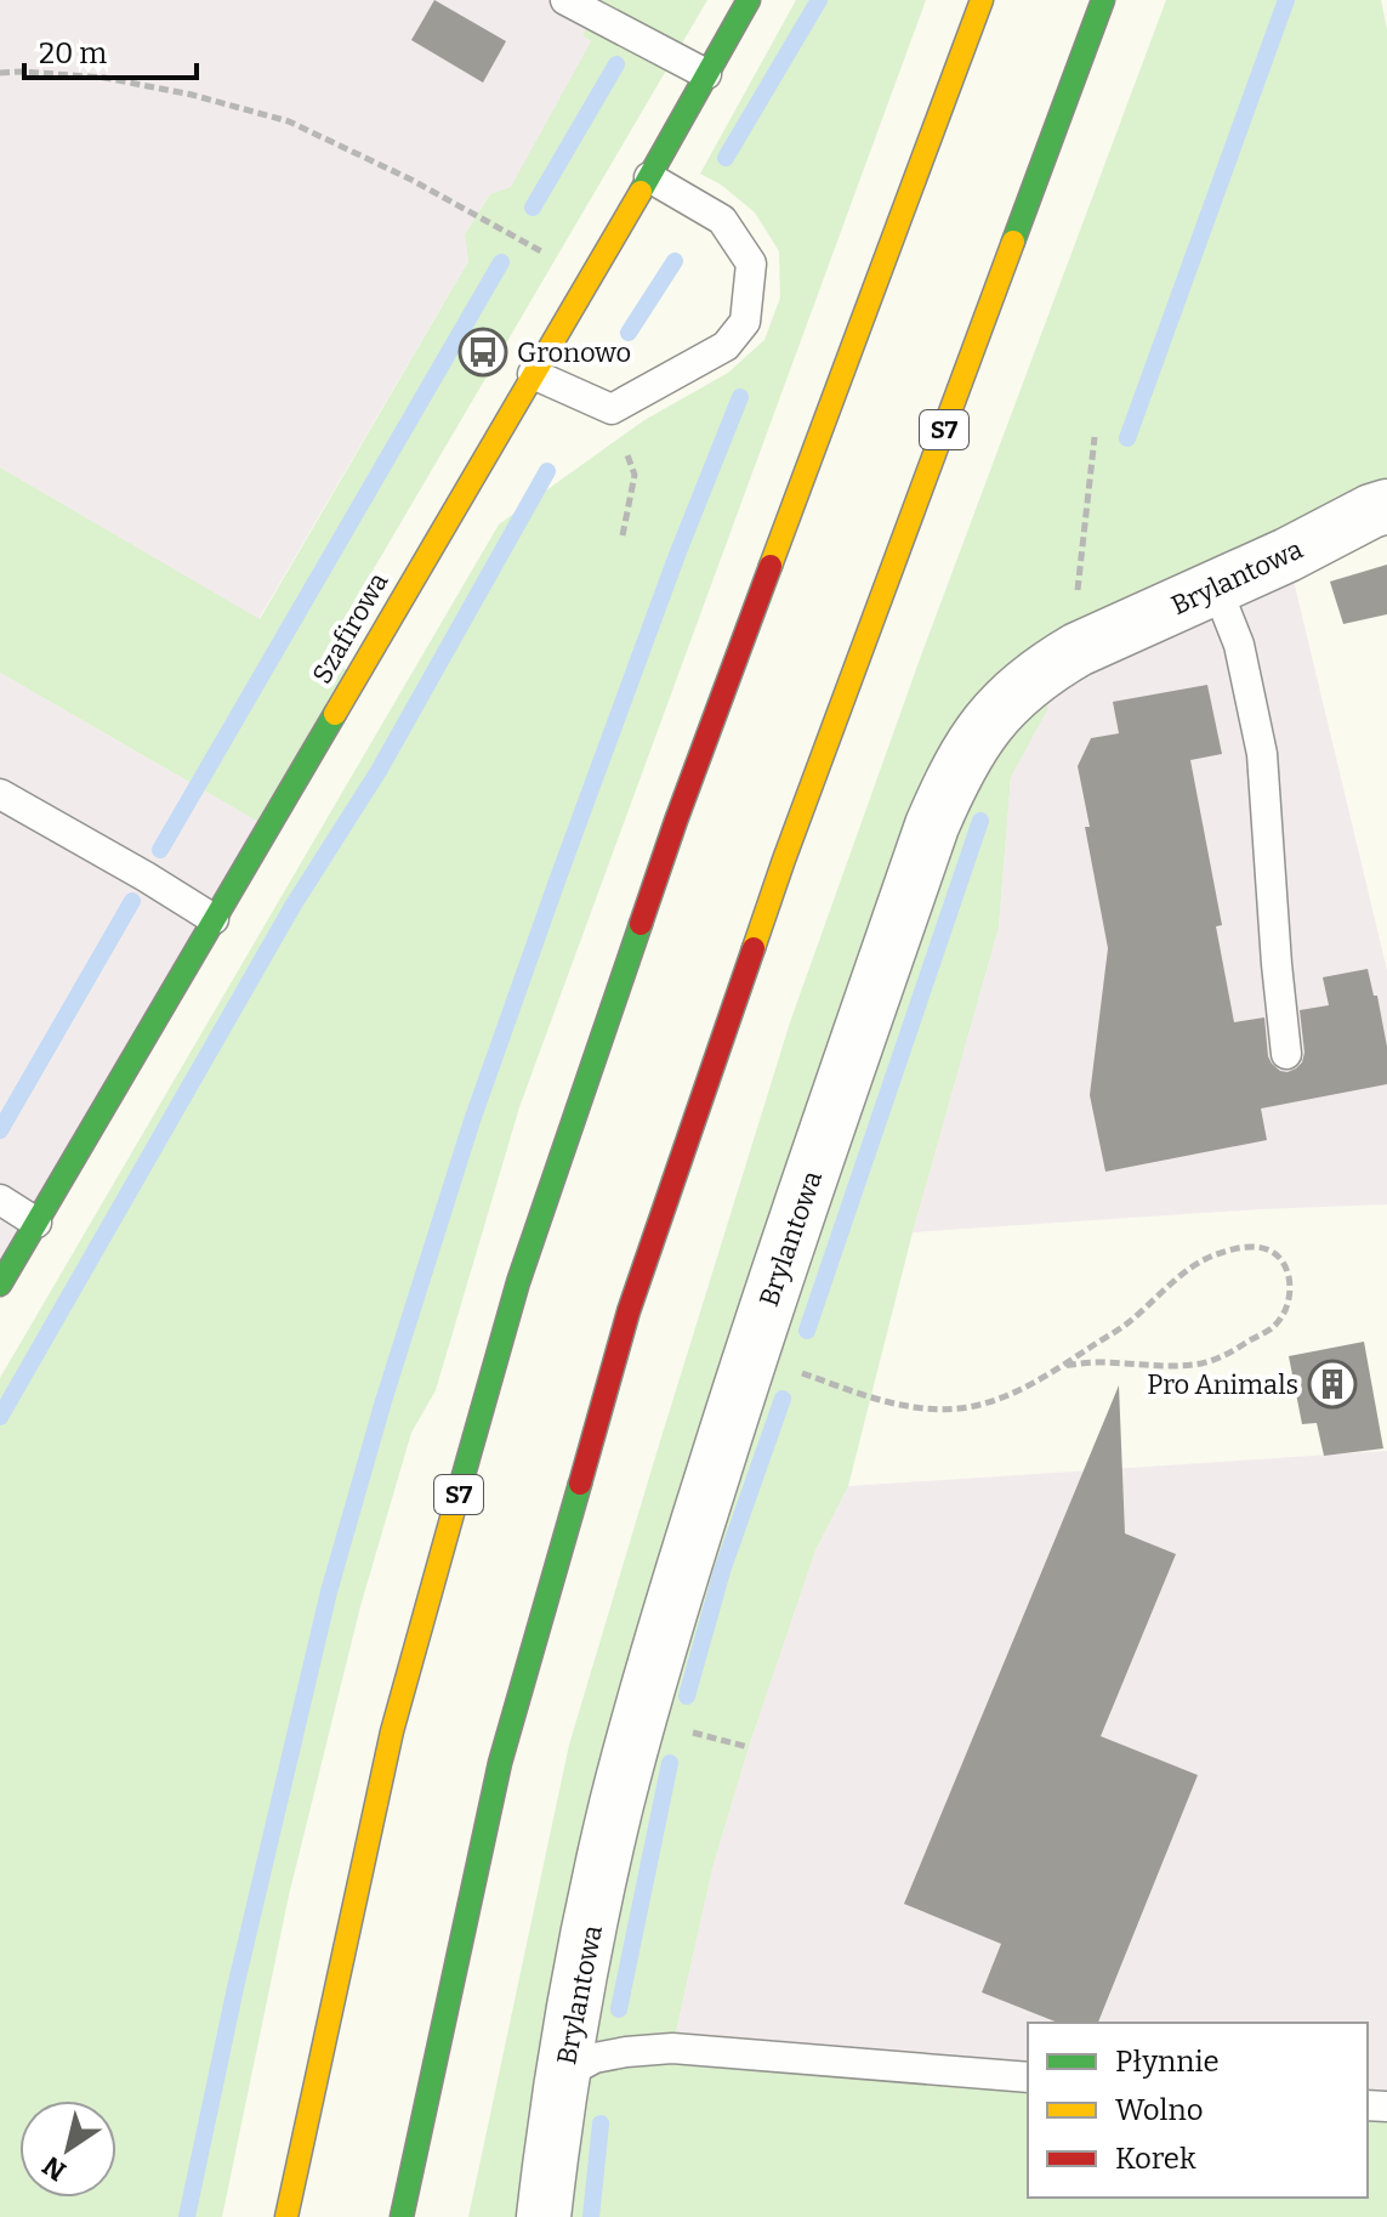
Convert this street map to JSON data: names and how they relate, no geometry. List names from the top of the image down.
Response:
{
  "streets": {
    "main road": ["S7", "Szafirowa"],
    "street": ["Brylantowa"]
  },
  "places": {
    "bus stop": ["Gronowo"],
    "building": ["Pro Animals"]
  },
  "legend": ["Płynnie", "Wolno", "Korek"],
  "scale_bar": "20 m",
  "north": "bottom left"
}
